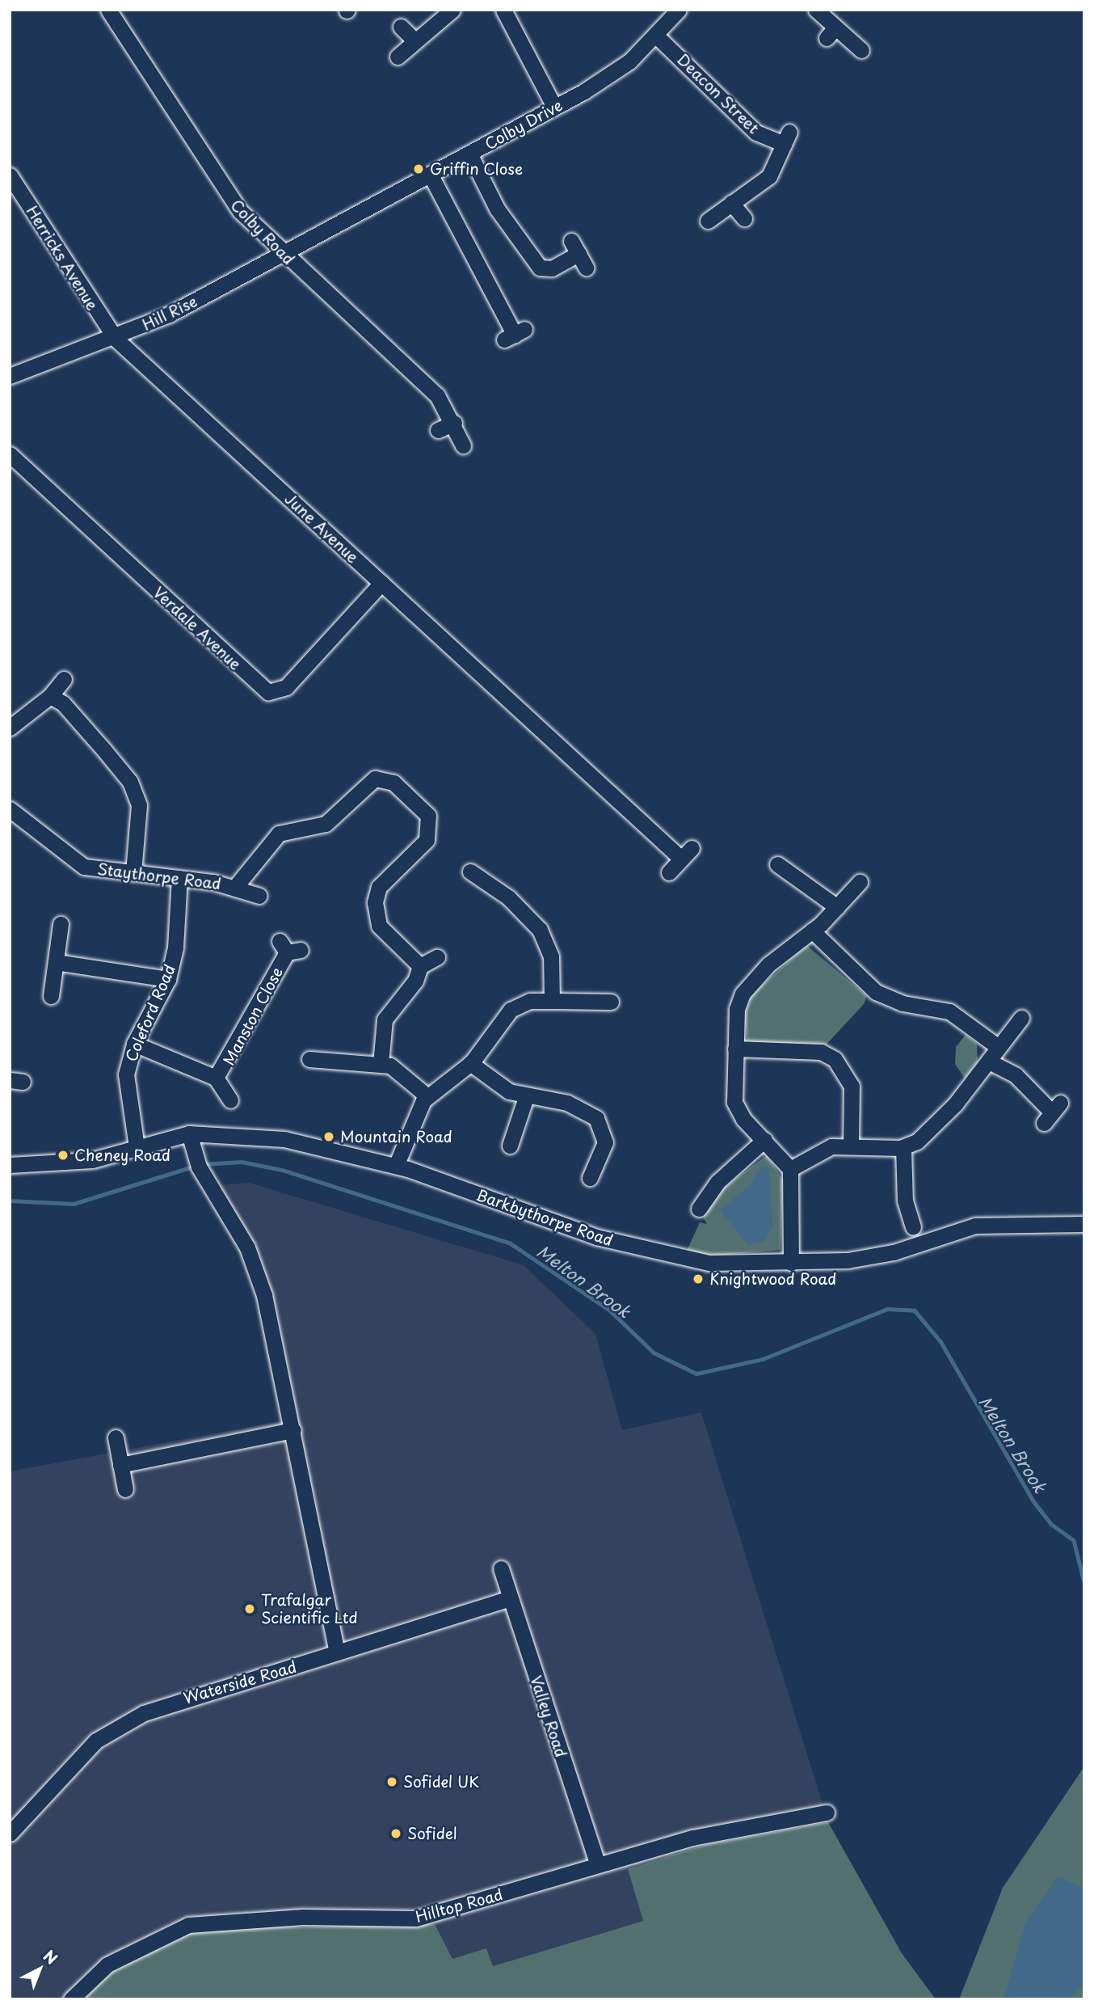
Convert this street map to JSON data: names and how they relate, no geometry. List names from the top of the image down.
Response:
{
  "streets": {
    "street": [
      "Deacon Street",
      "Colby Drive",
      "Colby Road",
      "Herricks Avenue",
      "Hill Rise",
      "June Avenue",
      "Verdale Avenue",
      "Staythorpe Road",
      "Coleford Road",
      "Manston Close",
      "Barkbythorpe Road",
      "Waterside Road",
      "Valley Road",
      "Hilltop Road"
    ]
  },
  "crossings": [
    ["Deacon Street", "Colby Drive"],
    ["Colby Drive", "Hill Rise"],
    ["Colby Road", "Hill Rise"],
    ["Herricks Avenue", "Hill Rise"],
    ["Herricks Avenue", "June Avenue"],
    ["Hill Rise", "June Avenue"],
    ["June Avenue", "Verdale Avenue"],
    ["Staythorpe Road", "Coleford Road"],
    ["Coleford Road", "Manston Close"],
    ["Coleford Road", "Barkbythorpe Road"],
    ["Waterside Road", "Valley Road"],
    ["Valley Road", "Hilltop Road"]
  ],
  "water": ["Melton Brook"],
  "places": [
    "Griffin Close",
    "Mountain Road",
    "Cheney Road",
    "Knightwood Road",
    "Trafalgar Scientific Ltd",
    "Sofidel UK",
    "Sofidel"
  ],
  "north": "top right"
}
